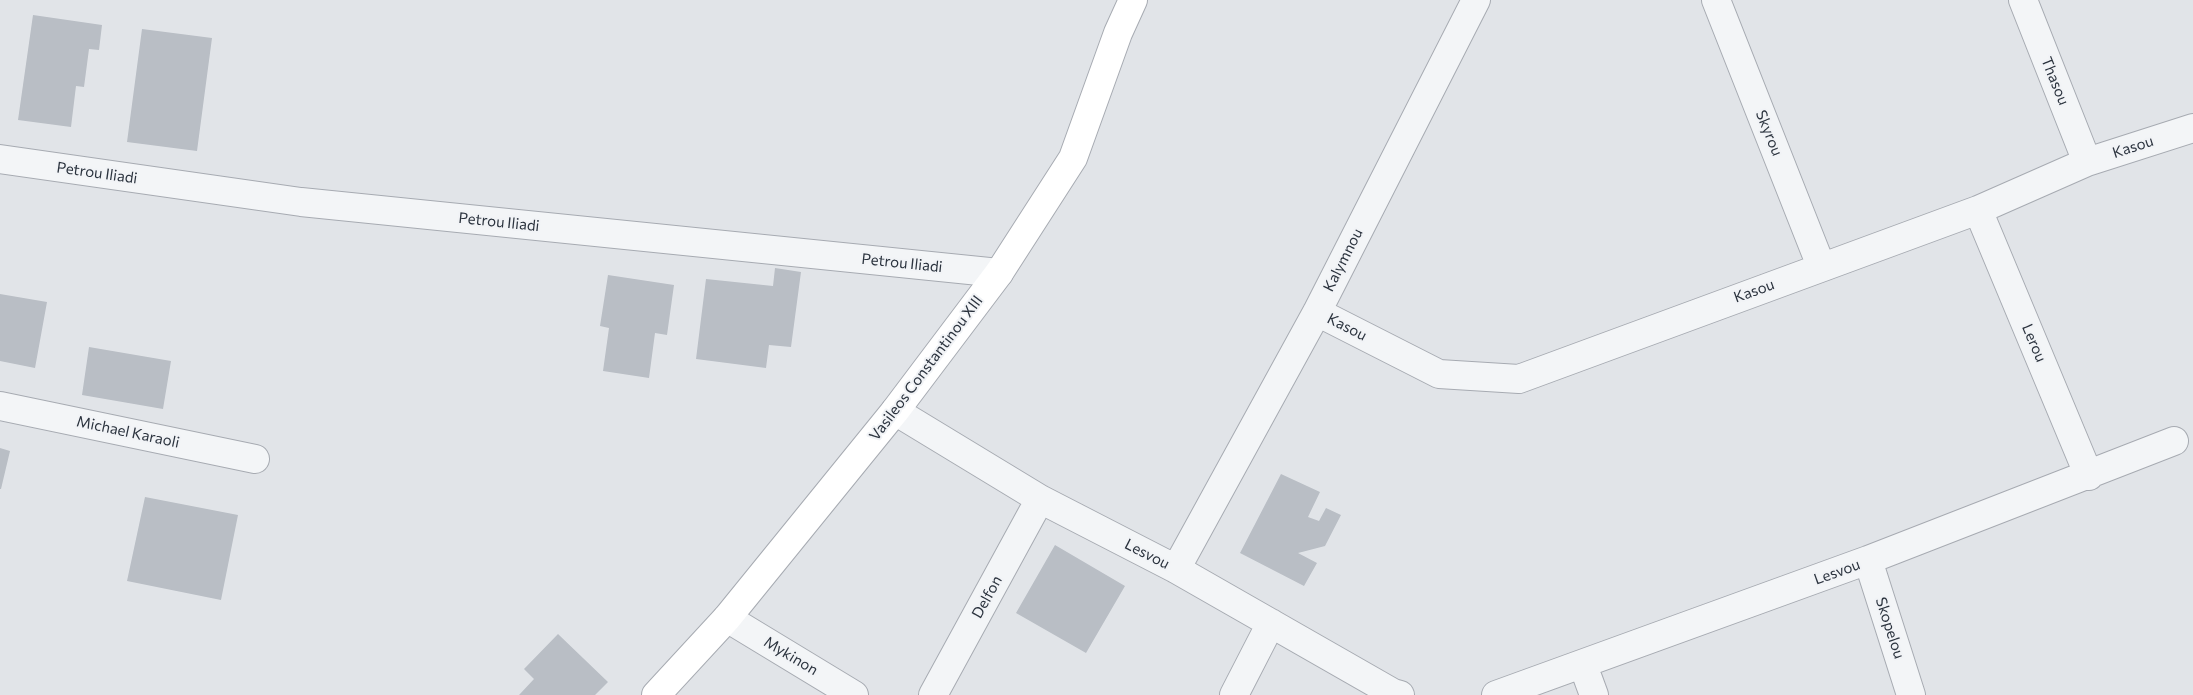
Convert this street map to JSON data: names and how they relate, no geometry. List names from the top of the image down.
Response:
{
  "streets": {
    "street": [
      "Thasou",
      "Skyrou",
      "Kasou",
      "Petrou Iliadi",
      "Kalymnou",
      "Lerou",
      "Vasileos Constantinou XIII",
      "Michael Karaoli",
      "Lesvou",
      "Delfon",
      "Skopelou",
      "Mykinon"
    ]
  },
  "crossings": [
    ["Thasou", "Kasou"],
    ["Skyrou", "Kasou"],
    ["Kasou", "Kalymnou"],
    ["Kasou", "Lerou"],
    ["Petrou Iliadi", "Vasileos Constantinou XIII"],
    ["Kalymnou", "Lesvou"],
    ["Lerou", "Lesvou"],
    ["Vasileos Constantinou XIII", "Lesvou"],
    ["Vasileos Constantinou XIII", "Mykinon"],
    ["Lesvou", "Delfon"],
    ["Lesvou", "Skopelou"]
  ]
}
